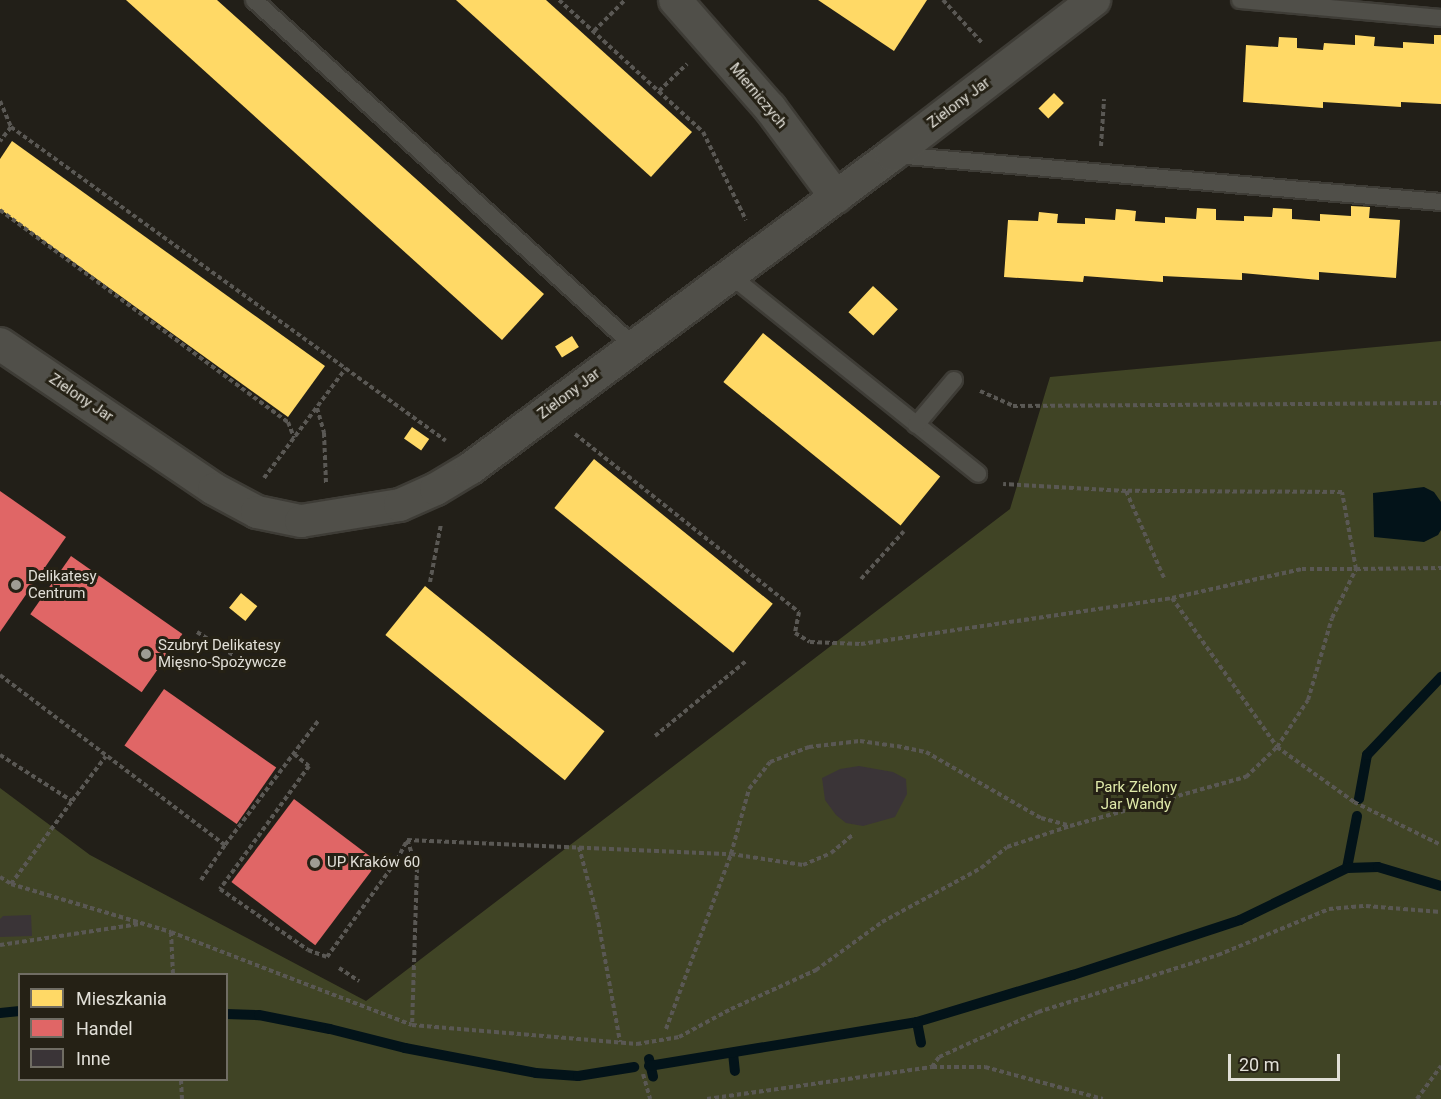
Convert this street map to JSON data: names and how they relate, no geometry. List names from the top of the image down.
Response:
{
  "streets": {
    "street": ["Mierniczych", "Zielony Jar"]
  },
  "crossings": [
    ["Mierniczych", "Zielony Jar"]
  ],
  "parks": ["Park Zielony Jar Wandy"],
  "places": ["Delikatesy Centrum", "Szubryt Delikatesy Mięsno-Spożywcze", "UP Kraków 60"],
  "legend": ["Mieszkania", "Handel", "Inne"],
  "scale_bar": "20 m"
}
